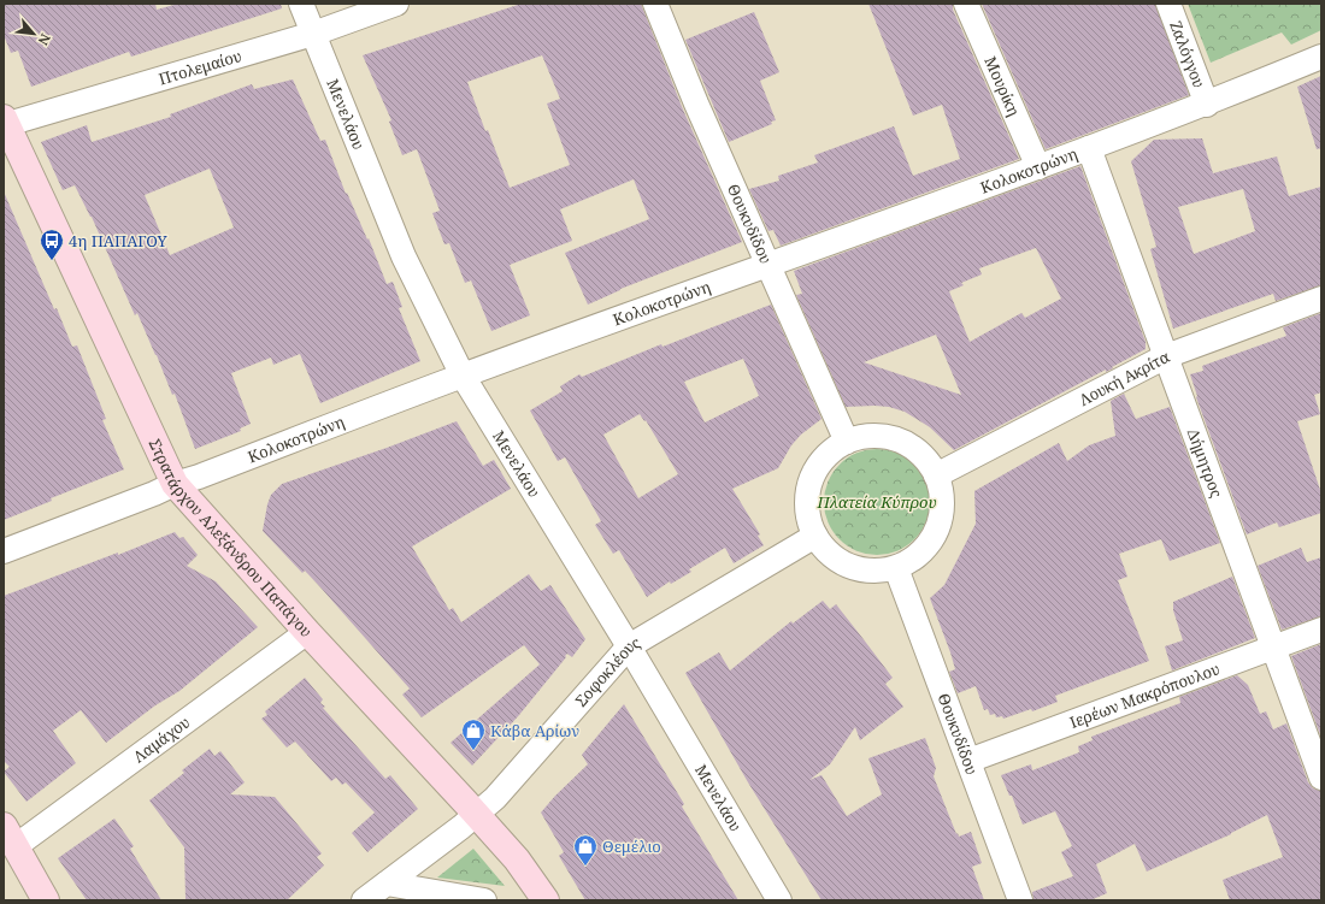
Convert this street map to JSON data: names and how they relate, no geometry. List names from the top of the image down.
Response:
{
  "streets": {
    "street": [
      "Ζαλόγγου",
      "Πτολεμαίου",
      "Μουρίκη",
      "Μενελάου",
      "Κολοκοτρώνη",
      "Θουκυδίδου",
      "Λουκή Ακρίτα",
      "Δήμητρος",
      "Στρατάρχου Αλεξάνδρου Παπάγου",
      "Σοφοκλέους",
      "Ιερέων Μακρόπουλου",
      "Λαμάχου"
    ]
  },
  "crossings": [
    ["Ζαλόγγου", "Κολοκοτρώνη"],
    ["Πτολεμαίου", "Μενελάου"],
    ["Πτολεμαίου", "Στρατάρχου Αλεξάνδρου Παπάγου"],
    ["Μουρίκη", "Κολοκοτρώνη"],
    ["Μενελάου", "Κολοκοτρώνη"],
    ["Μενελάου", "Σοφοκλέους"],
    ["Κολοκοτρώνη", "Θουκυδίδου"],
    ["Κολοκοτρώνη", "Δήμητρος"],
    ["Κολοκοτρώνη", "Στρατάρχου Αλεξάνδρου Παπάγου"],
    ["Θουκυδίδου", "Λουκή Ακρίτα"],
    ["Θουκυδίδου", "Σοφοκλέους"],
    ["Θουκυδίδου", "Ιερέων Μακρόπουλου"],
    ["Λουκή Ακρίτα", "Δήμητρος"],
    ["Λουκή Ακρίτα", "Σοφοκλέους"],
    ["Δήμητρος", "Ιερέων Μακρόπουλου"],
    ["Στρατάρχου Αλεξάνδρου Παπάγου", "Σοφοκλέους"],
    ["Στρατάρχου Αλεξάνδρου Παπάγου", "Λαμάχου"]
  ],
  "parks": ["Πλατεία Κύπρου"],
  "places": {
    "bus stop": ["4η ΠΑΠΑΓΟΥ"],
    "shop": ["Κάβα Αρίων", "Θεμέλιο"]
  },
  "north": "bottom right"
}
